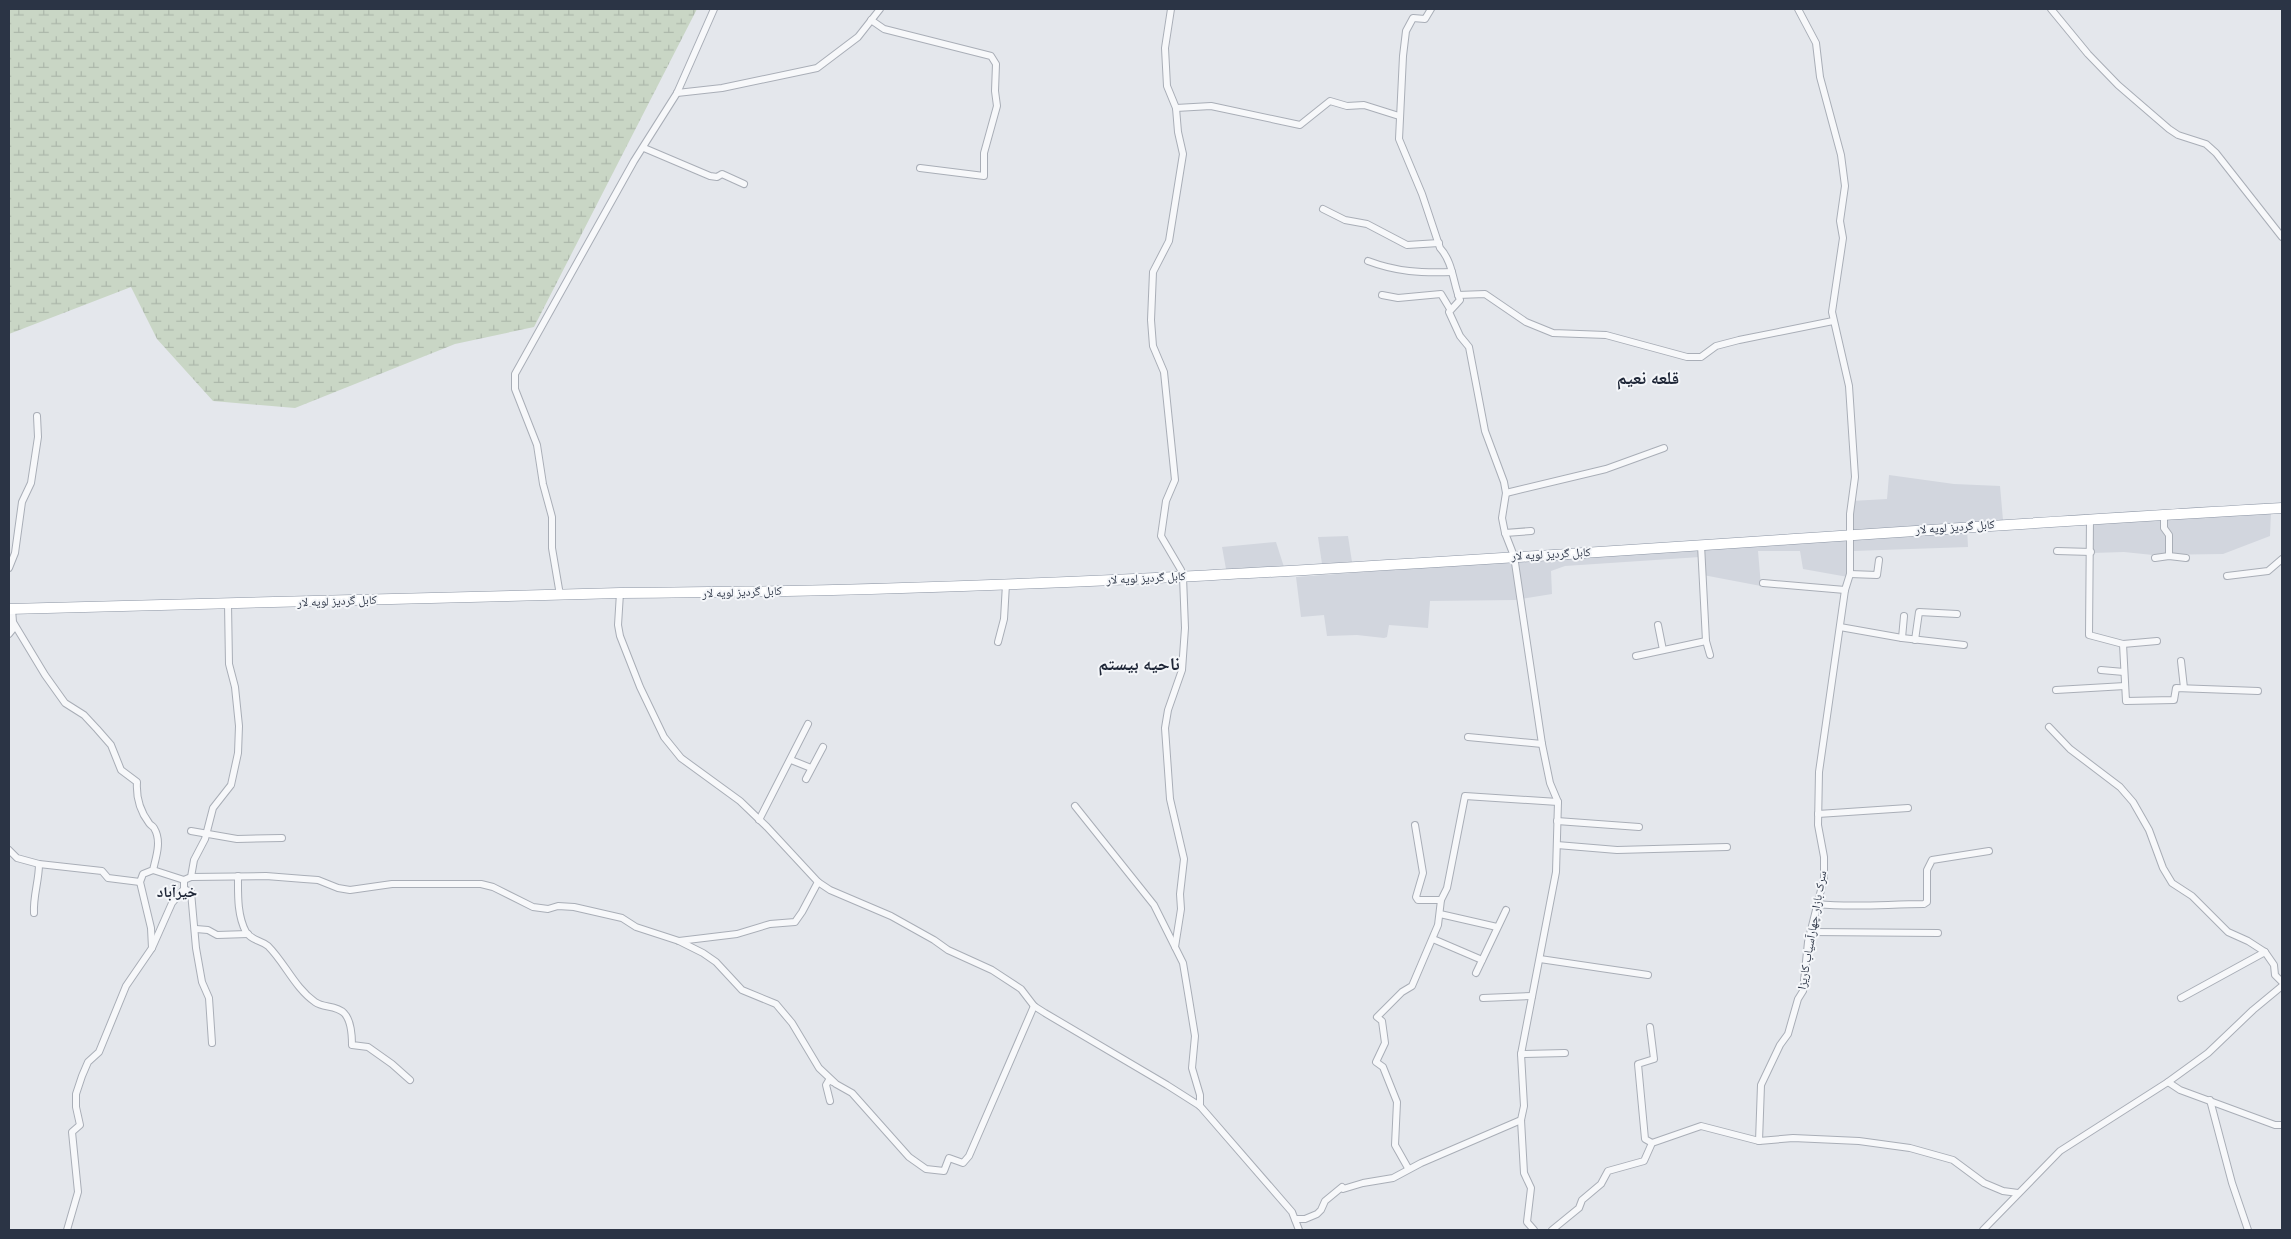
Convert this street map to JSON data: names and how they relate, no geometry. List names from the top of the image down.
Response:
{
  "streets": {
    "highway": ["کابل گردیز لویه لار"],
    "street": ["سرک بازار چهارآسیاب کاریزا"]
  },
  "crossings": [
    ["کابل گردیز لویه لار", "سرک بازار چهارآسیاب کاریزا"]
  ],
  "districts": ["قلعه نعيم", "ناحیه بیستم", "خیرآباد"]
}
